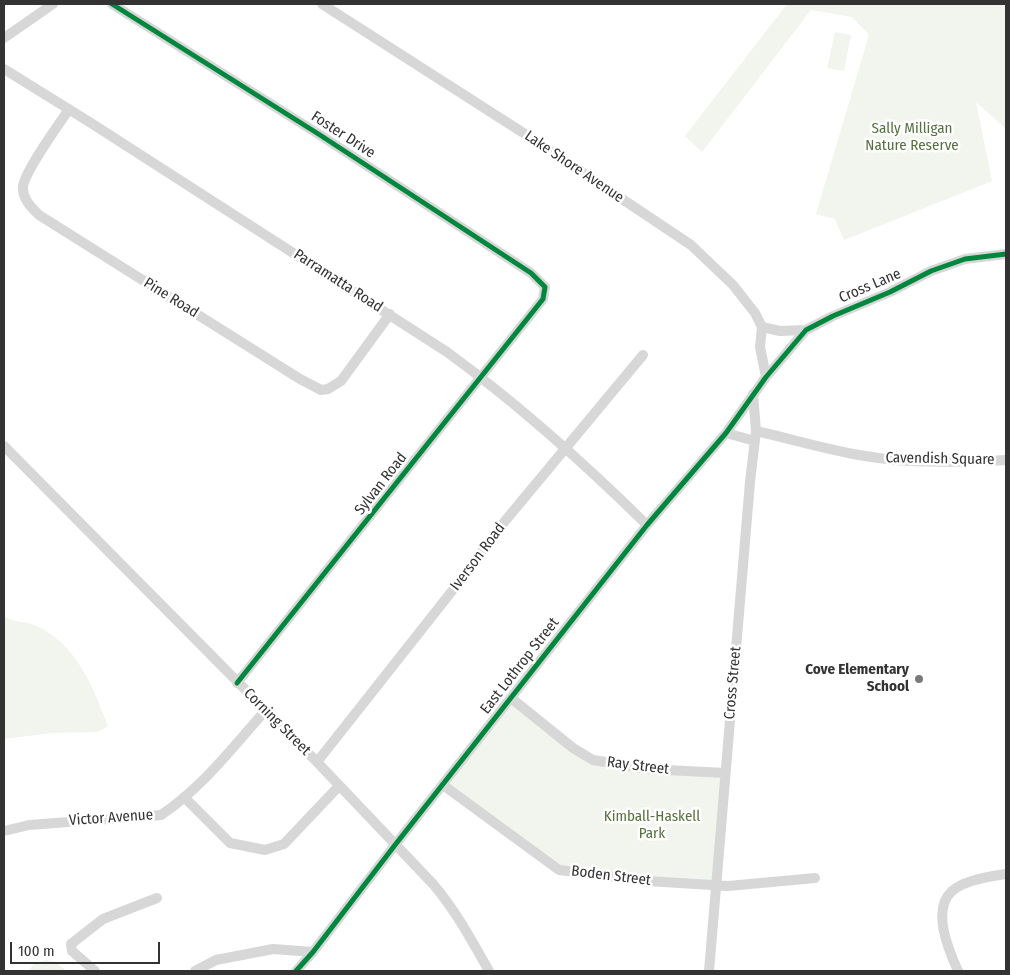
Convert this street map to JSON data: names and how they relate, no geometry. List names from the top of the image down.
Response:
{
  "streets": {
    "street": [
      "Foster Drive",
      "Lake Shore Avenue",
      "Parramatta Road",
      "Cross Lane",
      "Pine Road",
      "Cavendish Square",
      "Sylvan Road",
      "Iverson Road",
      "East Lothrop Street",
      "Cross Street",
      "Corning Street",
      "Ray Street",
      "Victor Avenue",
      "Boden Street"
    ]
  },
  "crossings": [
    ["Foster Drive", "Sylvan Road"],
    ["Parramatta Road", "Pine Road"],
    ["Parramatta Road", "Sylvan Road"],
    ["Parramatta Road", "Iverson Road"],
    ["Parramatta Road", "East Lothrop Street"],
    ["Cross Lane", "East Lothrop Street"],
    ["Cavendish Square", "East Lothrop Street"],
    ["Cavendish Square", "Cross Street"],
    ["Sylvan Road", "Corning Street"],
    ["Iverson Road", "Corning Street"],
    ["East Lothrop Street", "Cross Street"],
    ["East Lothrop Street", "Corning Street"],
    ["East Lothrop Street", "Ray Street"],
    ["East Lothrop Street", "Boden Street"],
    ["Cross Street", "Ray Street"],
    ["Cross Street", "Boden Street"],
    ["Corning Street", "Victor Avenue"]
  ],
  "parks": ["Sally Milligan Nature Reserve", "Kimball-Haskell Park"],
  "places": ["Cove Elementary School"],
  "scale_bar": "100 m"
}
